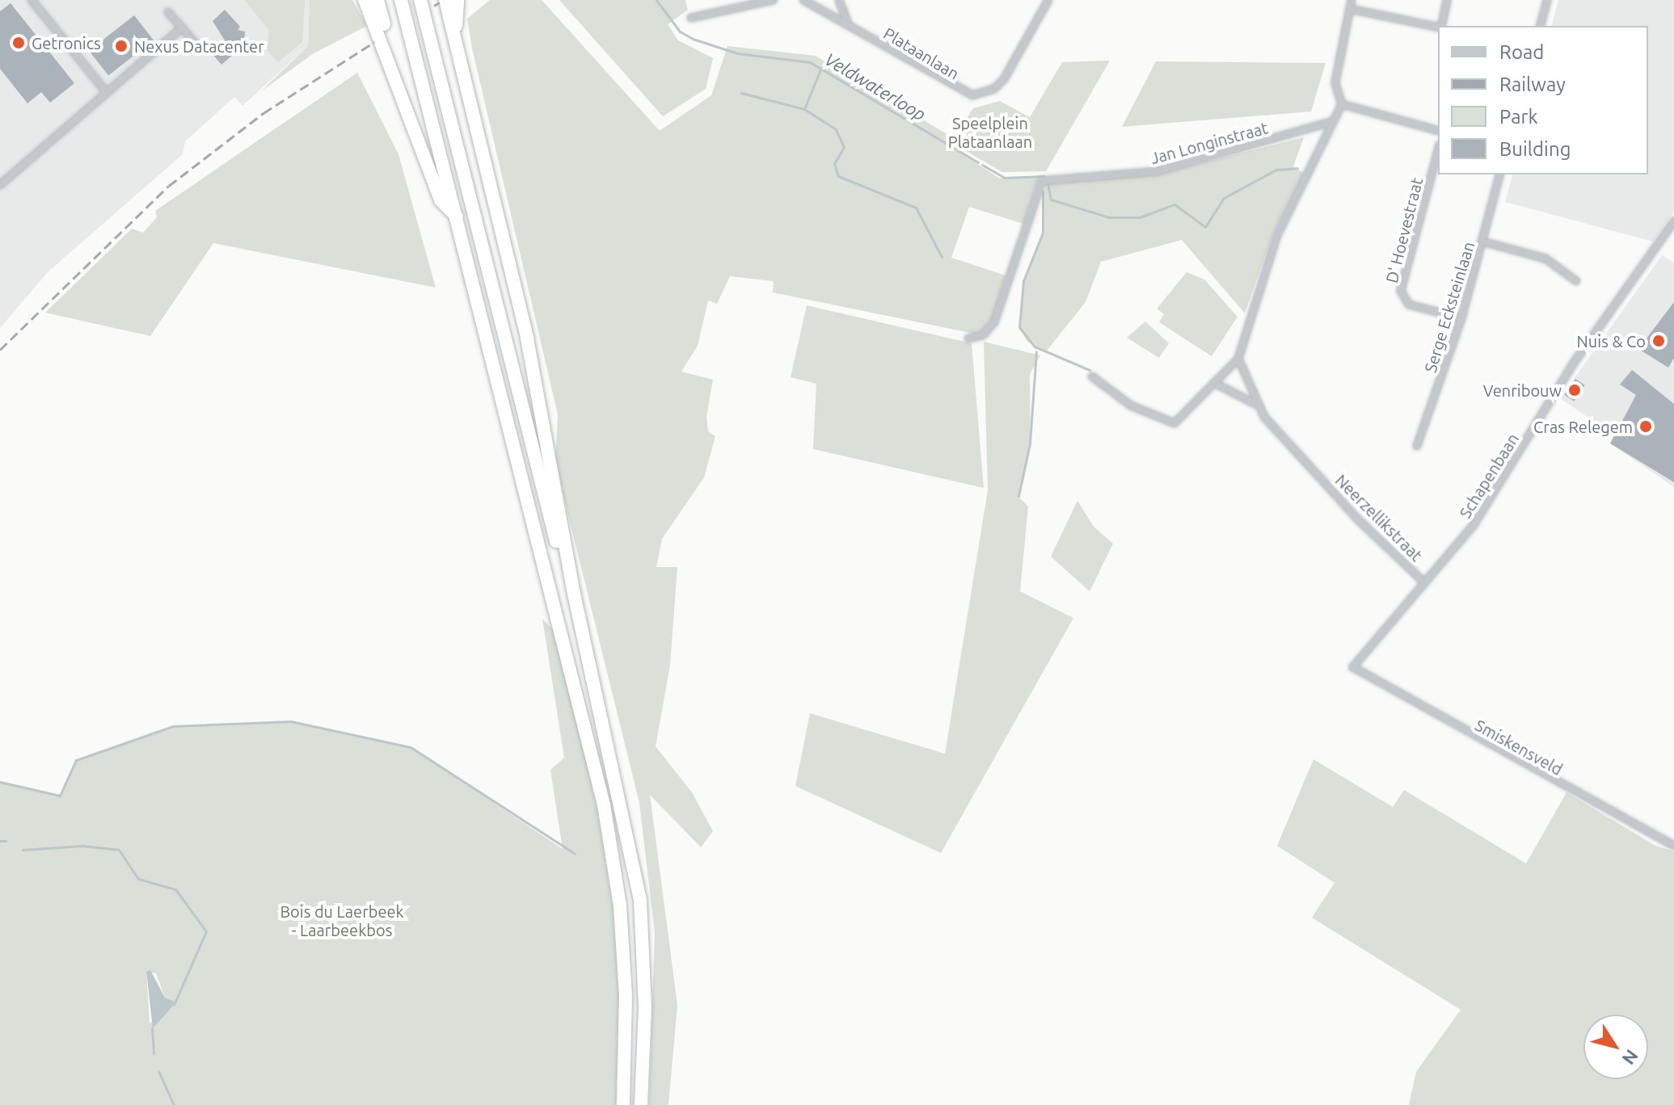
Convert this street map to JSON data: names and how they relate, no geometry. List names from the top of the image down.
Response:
{
  "streets": {
    "street": [
      "Plataanlaan",
      "Jan Longinstraat",
      "D' Hoevestraat",
      "Serge Ecksteinlaan",
      "Schapenbaan",
      "Neerzellikstraat",
      "Smiskensveld"
    ]
  },
  "crossings": [
    ["D' Hoevestraat", "Serge Ecksteinlaan"],
    ["Schapenbaan", "Neerzellikstraat"],
    ["Schapenbaan", "Smiskensveld"]
  ],
  "water": ["Veldwaterloop"],
  "parks": ["Speelplein Plataanlaan", "Bois du Laerbeek - Laarbeekbos"],
  "places": [
    "Getronics",
    "Nexus Datacenter",
    "Nuis & Co",
    "Venribouw",
    "Cras Relegem"
  ],
  "legend": [
    "Road",
    "Railway",
    "Park",
    "Building"
  ],
  "north": "bottom right"
}
